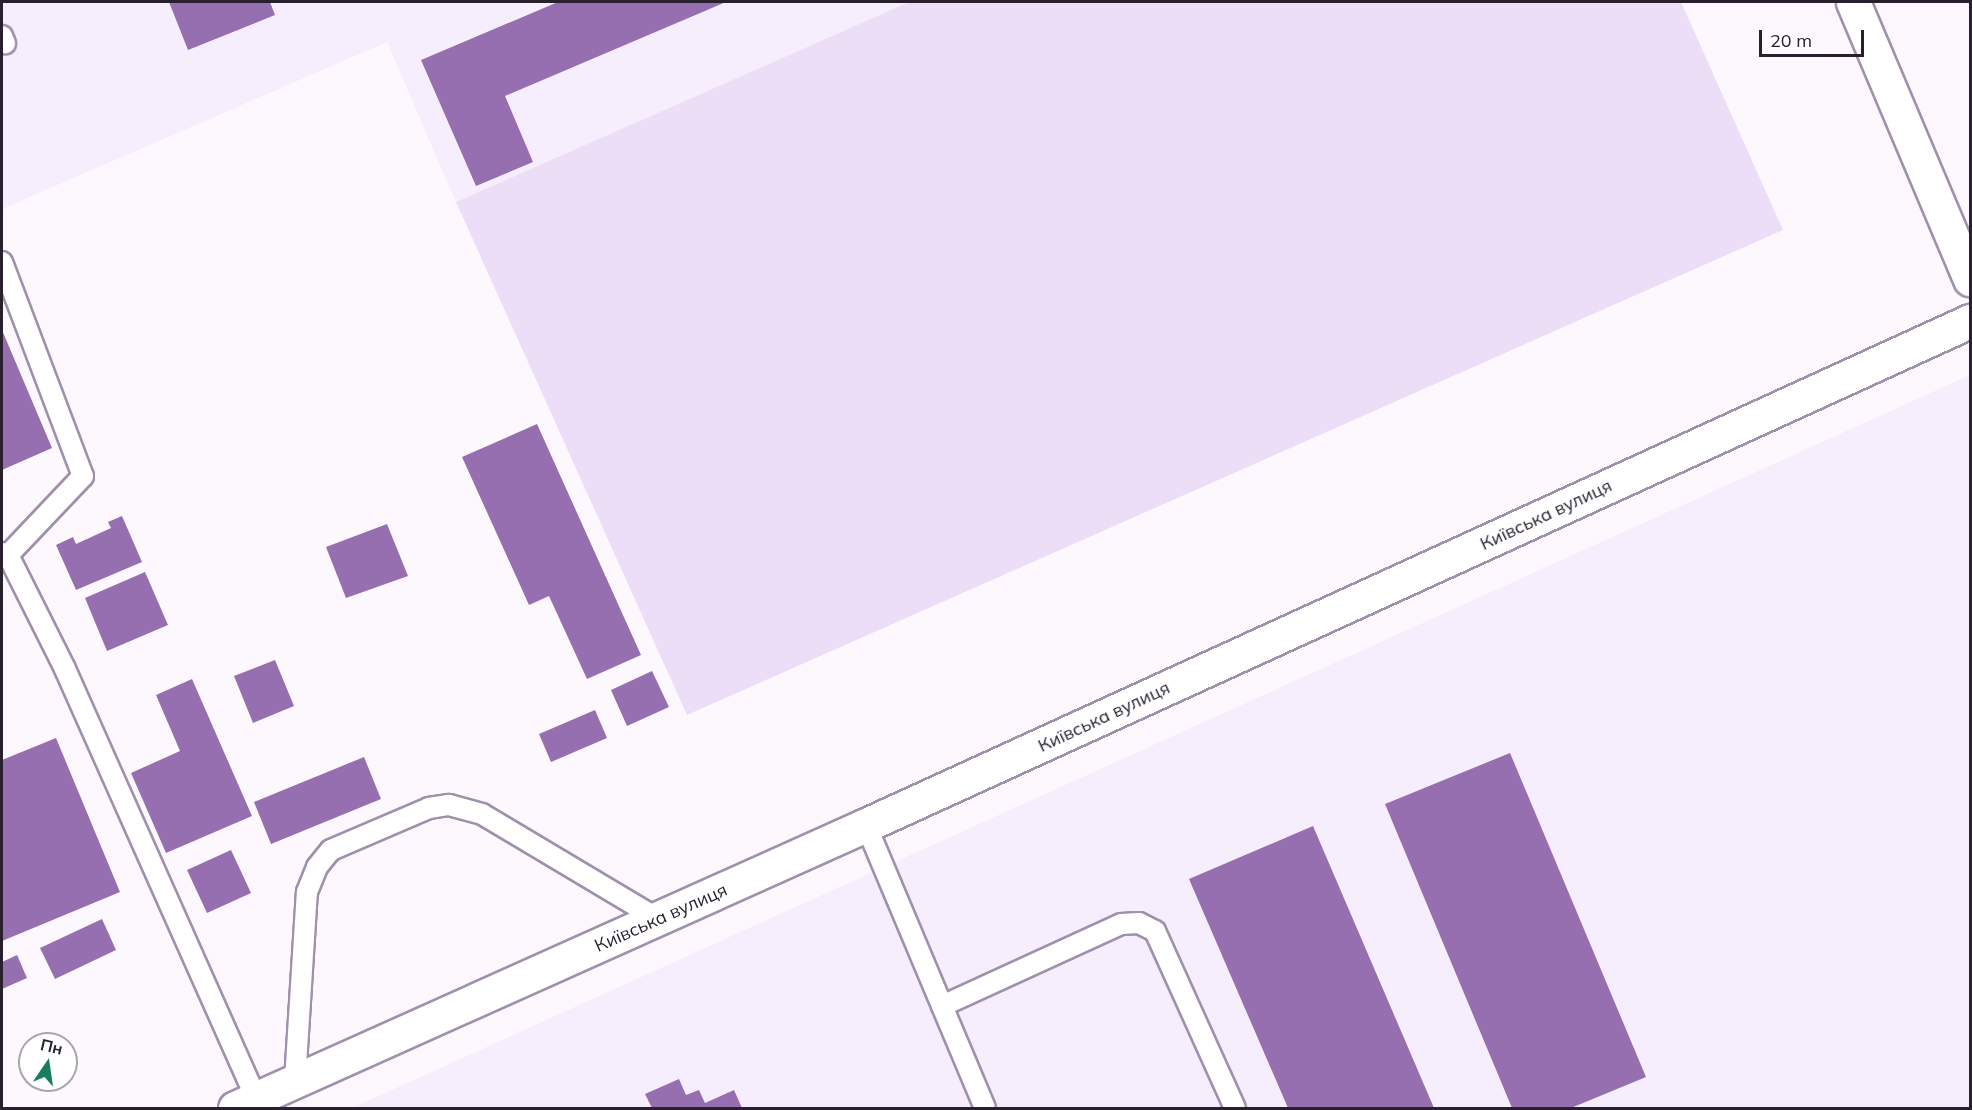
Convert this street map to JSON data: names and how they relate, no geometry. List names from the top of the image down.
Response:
{
  "streets": {
    "main road": ["Київська вулиця"]
  },
  "scale_bar": "20 m",
  "north": "top"
}
